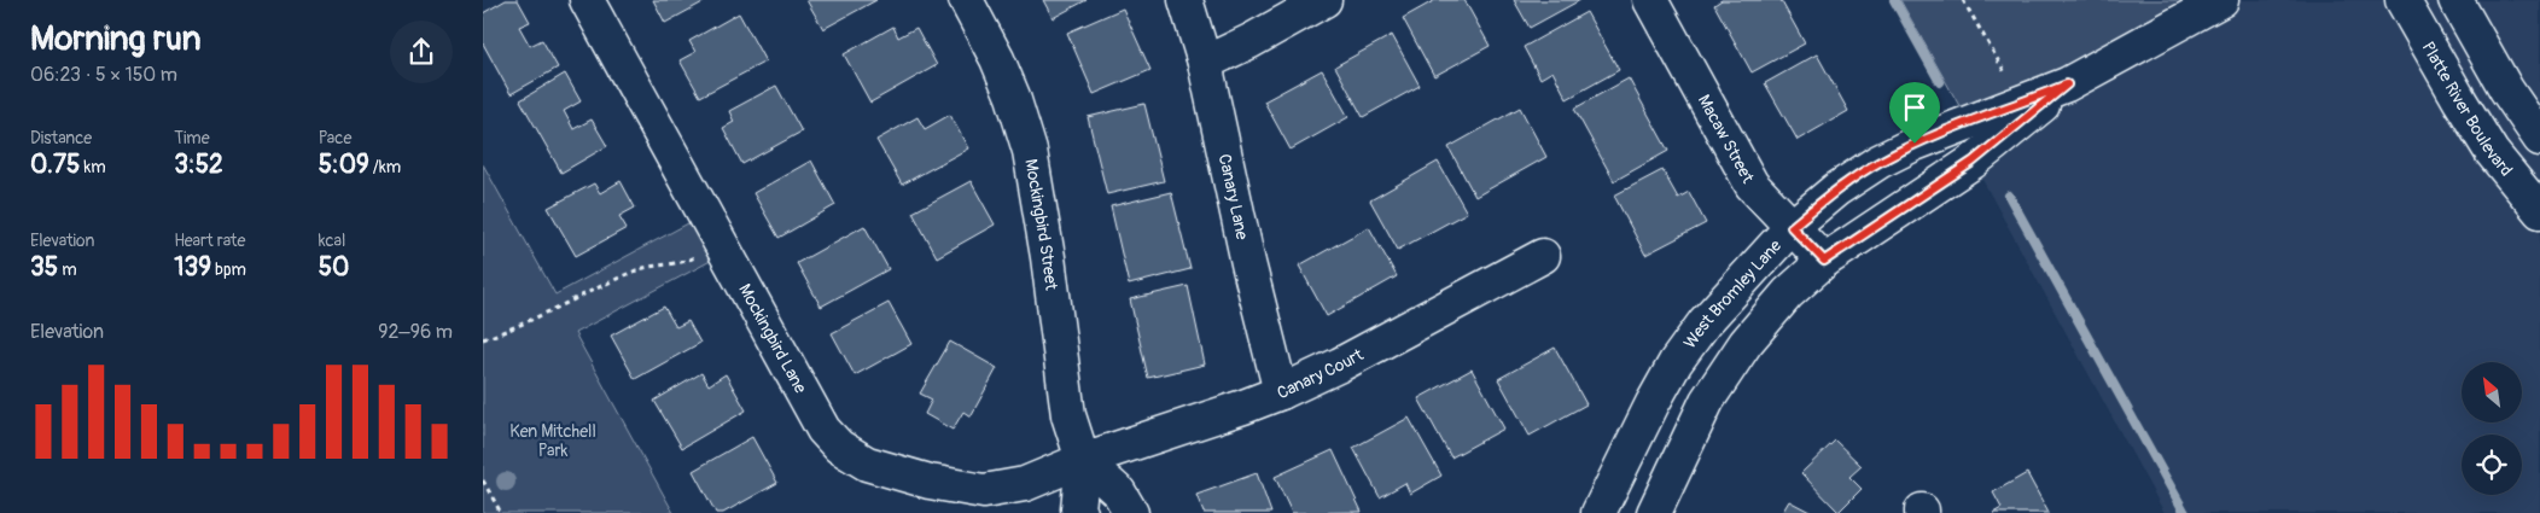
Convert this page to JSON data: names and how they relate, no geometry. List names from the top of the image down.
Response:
{
  "streets": {
    "street": [
      "Platte River Boulevard",
      "Macaw Street",
      "Canary Lane",
      "Mockingbird Street",
      "West Bromley Lane",
      "Mockingbird Lane",
      "Canary Court"
    ]
  },
  "crossings": [
    ["Macaw Street", "West Bromley Lane"],
    ["Canary Lane", "Canary Court"],
    ["Mockingbird Street", "Mockingbird Lane"],
    ["Mockingbird Street", "Canary Court"],
    ["Mockingbird Lane", "Canary Court"]
  ],
  "parks": ["Ken Mitchell Park"],
  "north": "top left",
  "page": {
    "heading": ["Morning run", "06:23 · 5 × 150 m"],
    "stats": [
      ["Distance", "0.75 km"],
      ["Time", "3:52"],
      ["Pace", "5:09 /km"],
      ["Elevation", "35 m"],
      ["Heart rate", "139 bpm"],
      ["kcal", "50"]
    ],
    "chart": ["Elevation", "92–96 m"]
  }
}
